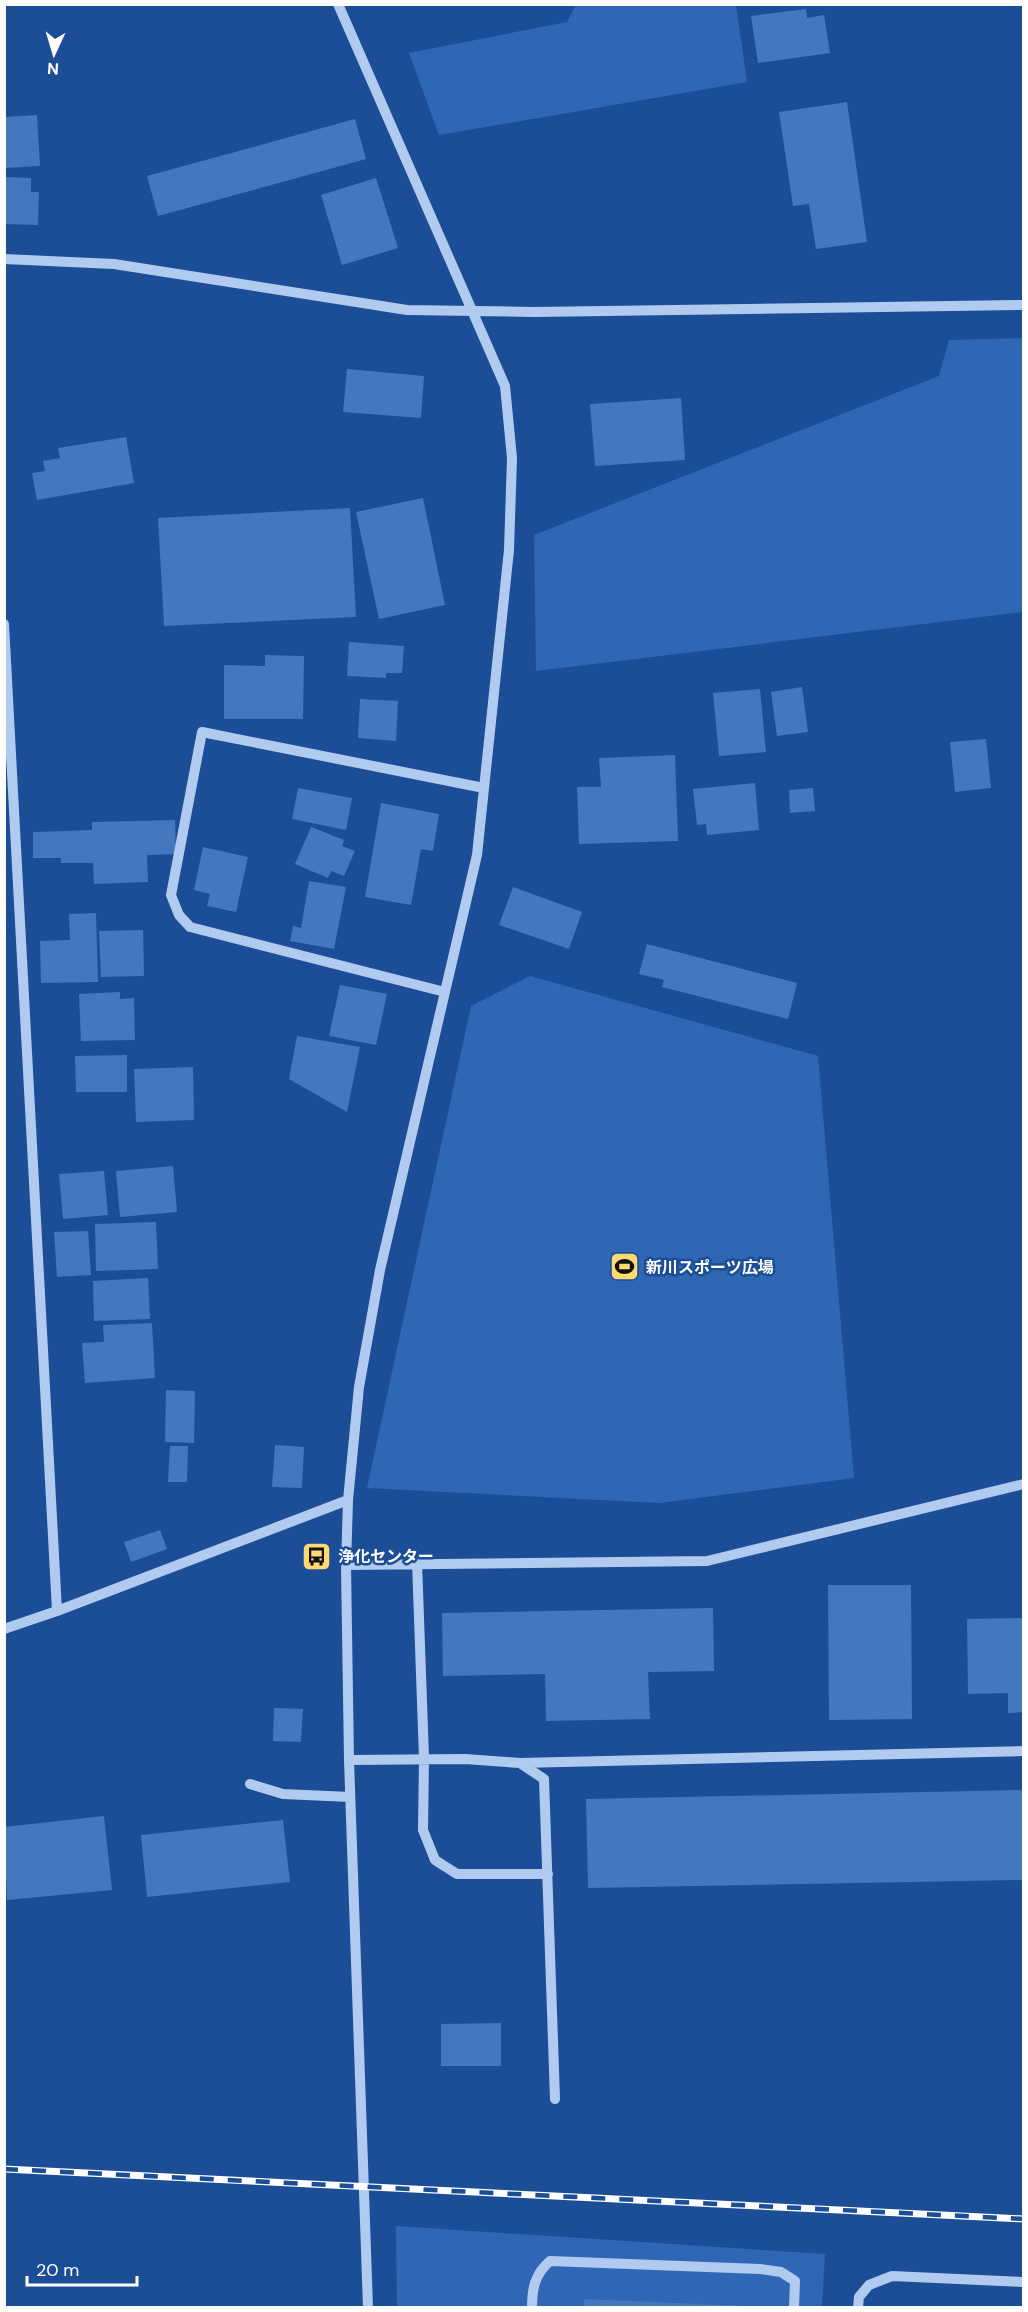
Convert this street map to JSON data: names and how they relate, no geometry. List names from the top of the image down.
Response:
{
  "places": {
    "sports": ["新川スポーツ広場"],
    "bus stop": ["浄化センター"]
  },
  "scale_bar": "20 m",
  "north": "bottom"
}
